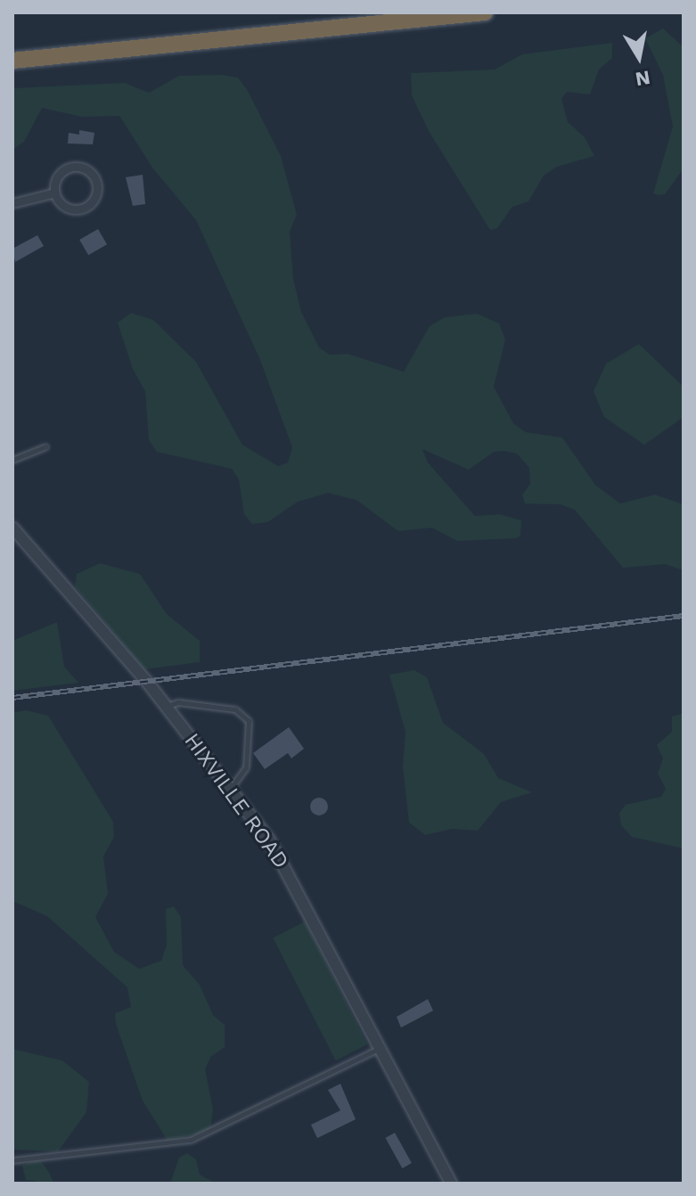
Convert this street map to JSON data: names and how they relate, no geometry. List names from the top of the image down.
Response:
{
  "streets": {
    "street": ["HIXVILLE ROAD"]
  },
  "north": "bottom"
}
